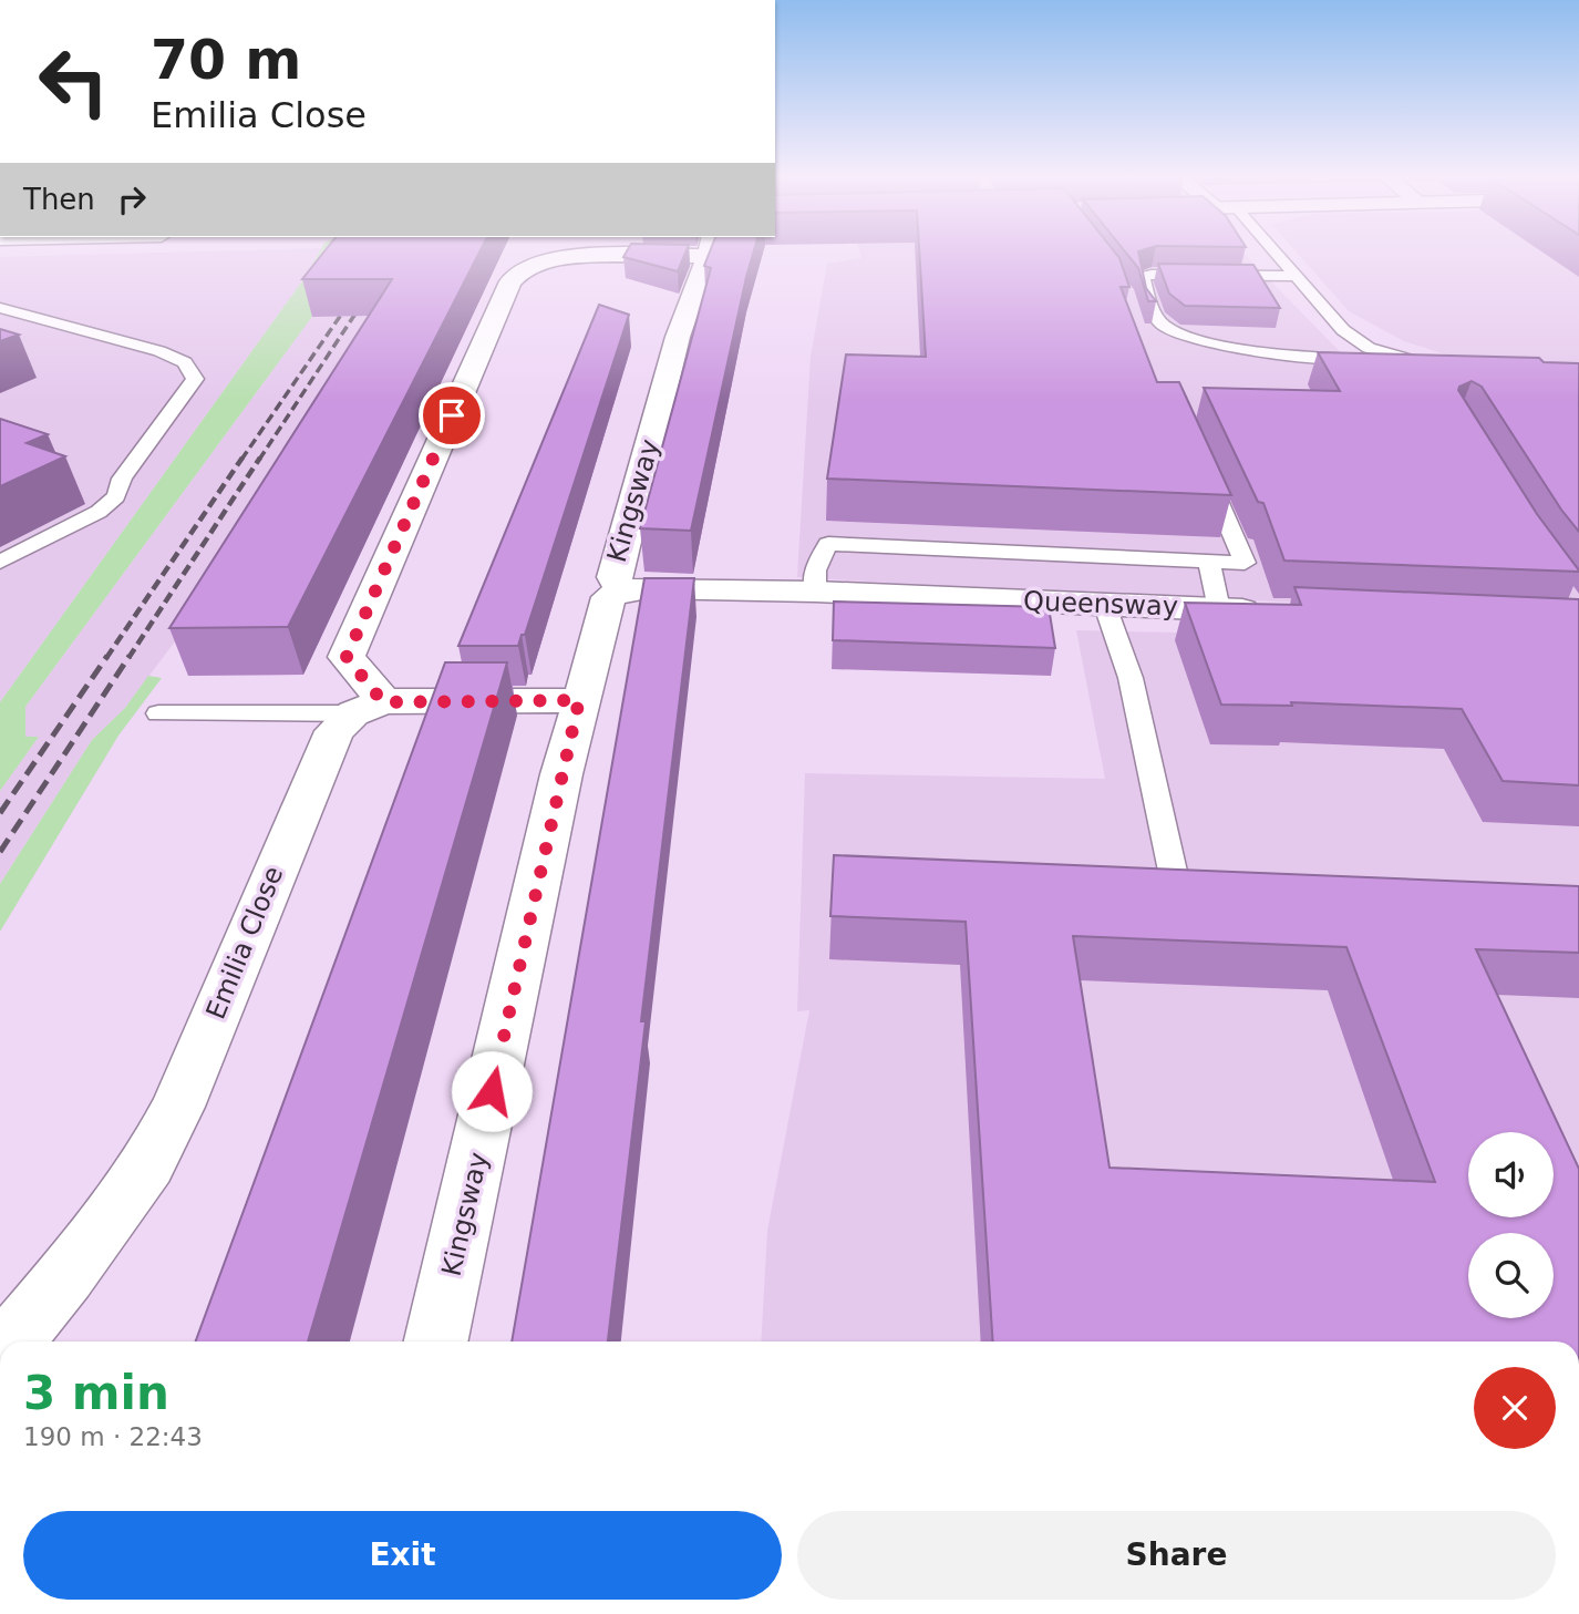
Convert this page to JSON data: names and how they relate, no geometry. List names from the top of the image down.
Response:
{
  "streets": {
    "street": ["Kingsway", "Queensway", "Emilia Close"]
  },
  "crossings": [
    ["Kingsway", "Queensway"]
  ],
  "page": {
    "turn": ["70 m", "Emilia Close"],
    "then": "Then",
    "heading": ["3 min", "190 m · 22:43"],
    "buttons": ["Exit", "Share"]
  }
}
